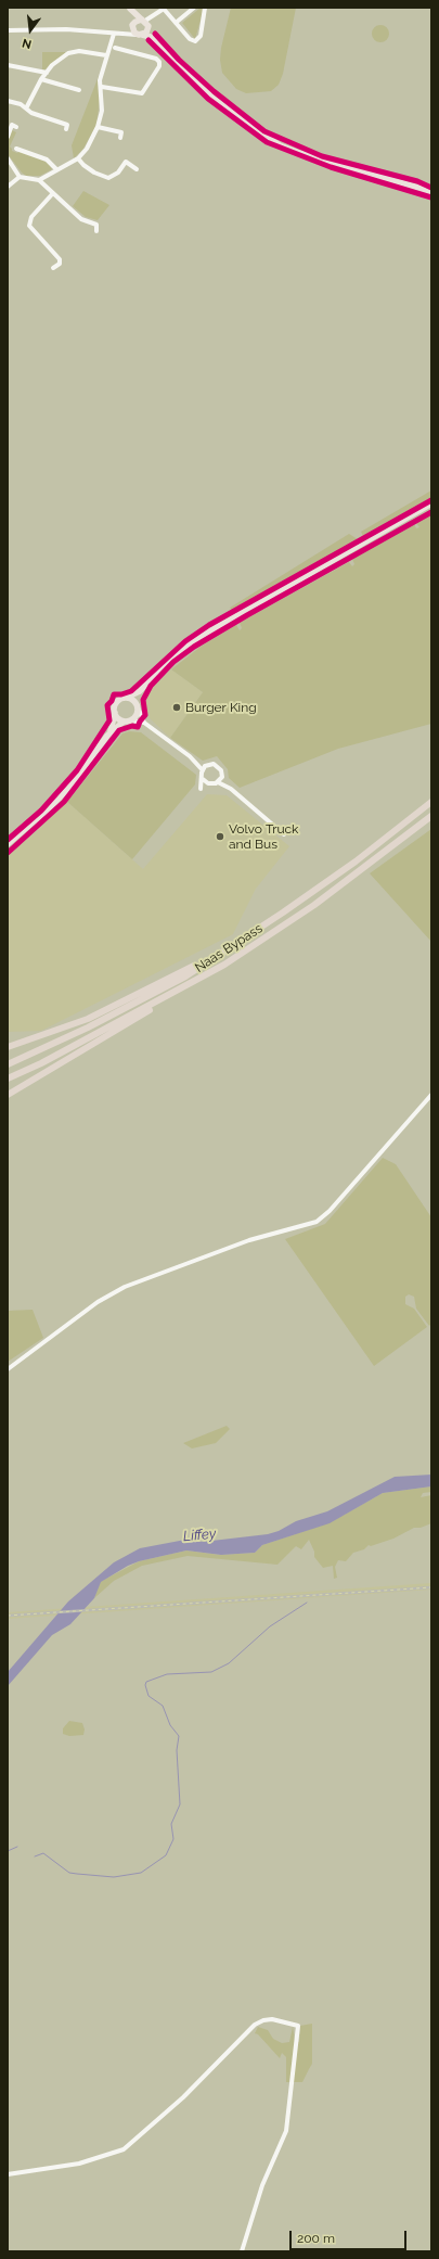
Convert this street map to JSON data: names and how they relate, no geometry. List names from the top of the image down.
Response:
{
  "streets": {
    "highway": ["Naas Bypass"]
  },
  "water": ["Liffey"],
  "places": ["Burger King", "Volvo Truck and Bus"],
  "scale_bar": "200 m",
  "north": "bottom"
}
